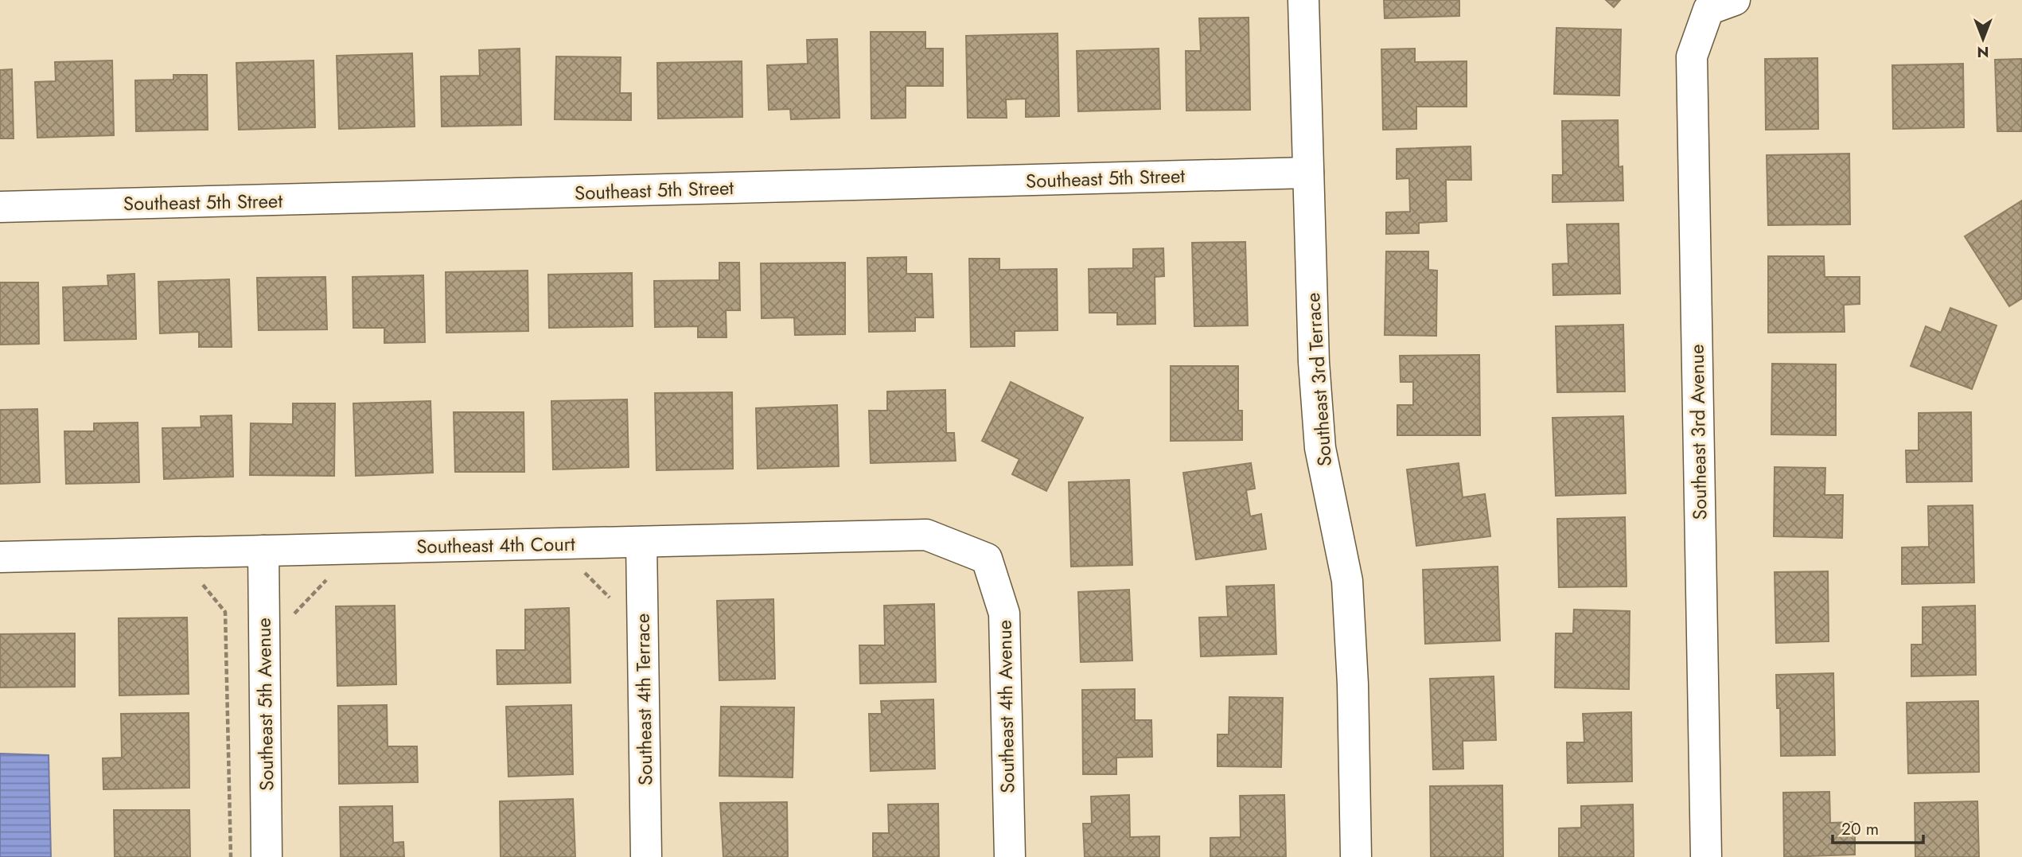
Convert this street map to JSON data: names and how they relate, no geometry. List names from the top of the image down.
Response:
{
  "streets": {
    "street": [
      "Southeast 5th Street",
      "Southeast 3rd Terrace",
      "Southeast 3rd Avenue",
      "Southeast 4th Court",
      "Southeast 4th Terrace",
      "Southeast 5th Avenue",
      "Southeast 4th Avenue"
    ]
  },
  "crossings": [
    ["Southeast 5th Street", "Southeast 3rd Terrace"],
    ["Southeast 4th Court", "Southeast 4th Terrace"],
    ["Southeast 4th Court", "Southeast 5th Avenue"],
    ["Southeast 4th Court", "Southeast 4th Avenue"]
  ],
  "scale_bar": "20 m",
  "north": "bottom"
}
